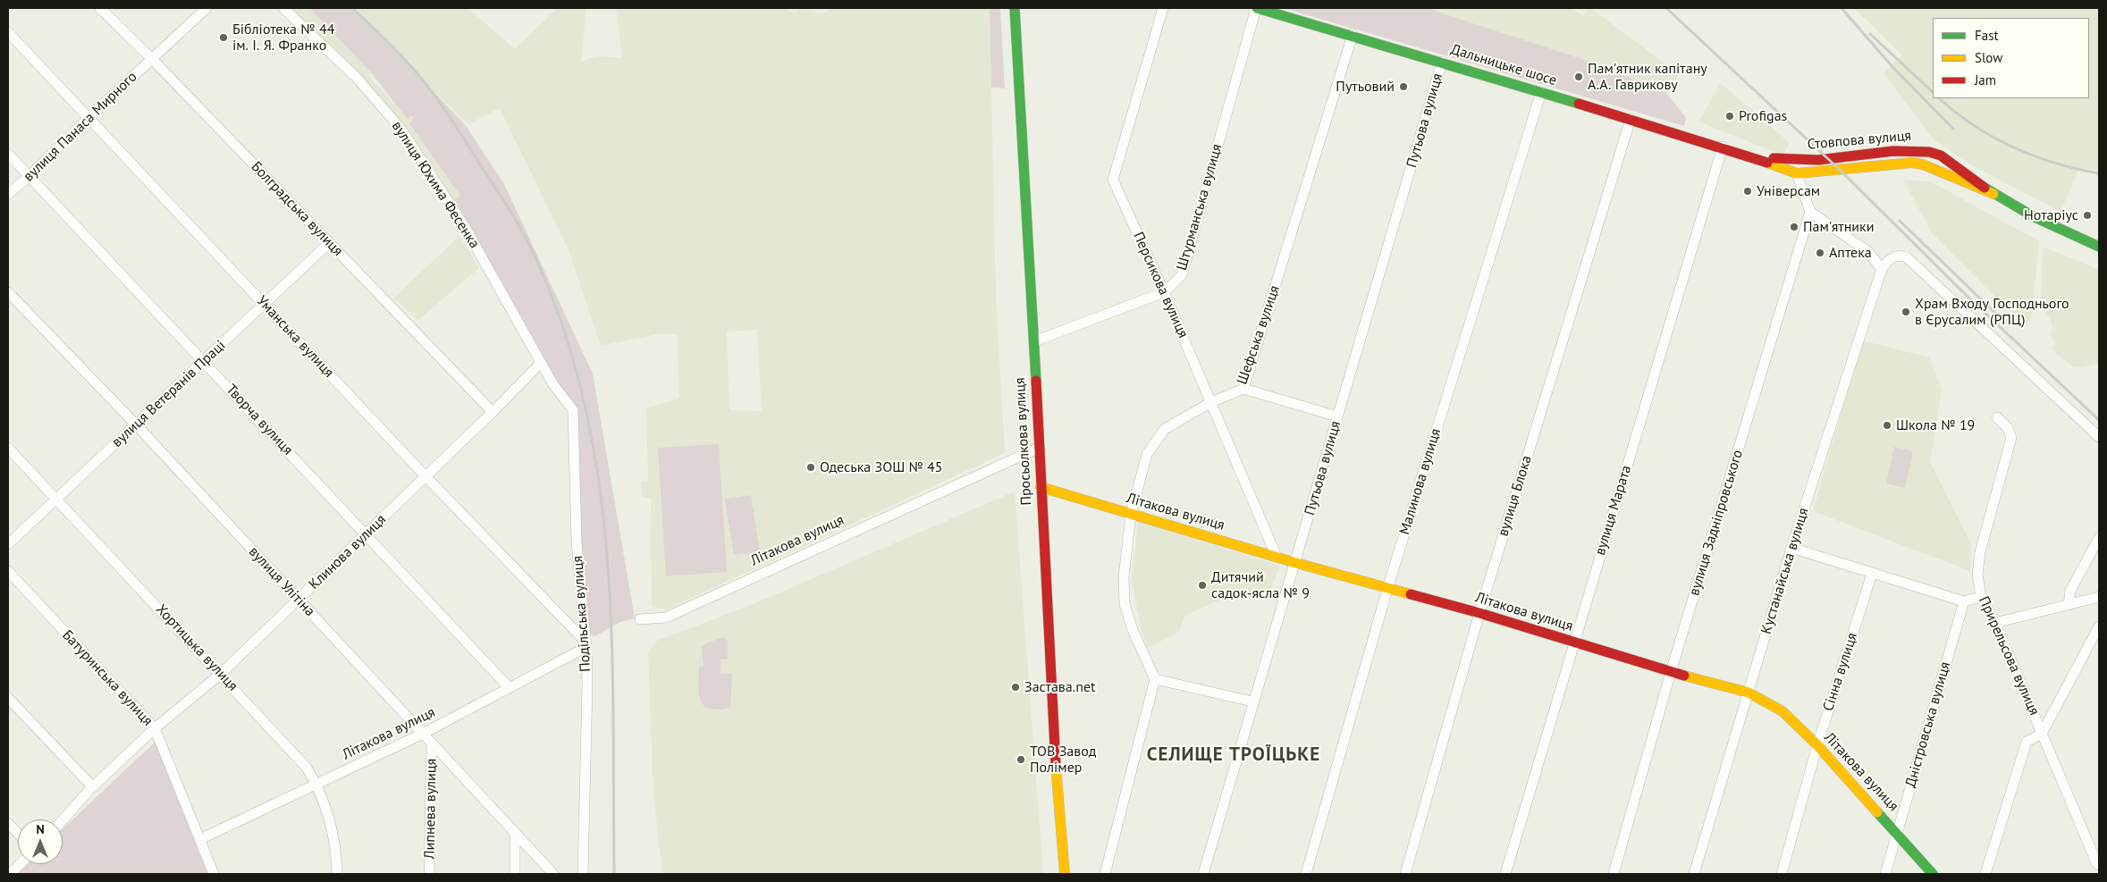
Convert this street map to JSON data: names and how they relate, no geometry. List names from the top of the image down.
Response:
{
  "streets": {
    "street": [
      "Дальницьке шосе",
      "Путьова вулиця",
      "вулиця Панаса Мирного",
      "Стовпова вулиця",
      "вулиця Юхима Фесенка",
      "Штурманська вулиця",
      "Болградська вулиця",
      "Персикова вулиця",
      "Шефська вулиця",
      "Уманська вулиця",
      "вулиця Ветеранів Праці",
      "Творча вулиця",
      "Просьолкова вулиця",
      "Малинова вулиця",
      "вулиця Блока",
      "вулиця Марата",
      "Літакова вулиця",
      "вулиця Задніпровського",
      "Клинова вулиця",
      "Кустанайська вулиця",
      "вулиця Улітіна",
      "Подільська вулиця",
      "Хортицька вулиця",
      "Прирельсова вулиця",
      "Сінна вулиця",
      "Батуринська вулиця",
      "Дністровська вулиця",
      "Липнева вулиця"
    ]
  },
  "crossings": [
    ["Дальницьке шосе", "Путьова вулиця"],
    ["Дальницьке шосе", "Стовпова вулиця"],
    ["Дальницьке шосе", "Штурманська вулиця"],
    ["Дальницьке шосе", "Шефська вулиця"],
    ["Дальницьке шосе", "Малинова вулиця"],
    ["Дальницьке шосе", "вулиця Блока"],
    ["Дальницьке шосе", "вулиця Марата"],
    ["Путьова вулиця", "Літакова вулиця"],
    ["вулиця Панаса Мирного", "Болградська вулиця"],
    ["вулиця Панаса Мирного", "Уманська вулиця"],
    ["вулиця Панаса Мирного", "Творча вулиця"],
    ["вулиця Юхима Фесенка", "Клинова вулиця"],
    ["вулиця Юхима Фесенка", "Подільська вулиця"],
    ["Штурманська вулиця", "Персикова вулиця"],
    ["Штурманська вулиця", "Просьолкова вулиця"],
    ["Болградська вулиця", "вулиця Ветеранів Праці"],
    ["Болградська вулиця", "Клинова вулиця"],
    ["Персикова вулиця", "Шефська вулиця"],
    ["Персикова вулиця", "Літакова вулиця"],
    ["Шефська вулиця", "Літакова вулиця"],
    ["Уманська вулиця", "вулиця Ветеранів Праці"],
    ["Уманська вулиця", "Літакова вулиця"],
    ["Уманська вулиця", "Клинова вулиця"],
    ["Уманська вулиця", "Подільська вулиця"],
    ["вулиця Ветеранів Праці", "Творча вулиця"],
    ["вулиця Ветеранів Праці", "вулиця Улітіна"],
    ["вулиця Ветеранів Праці", "Хортицька вулиця"],
    ["Творча вулиця", "Літакова вулиця"],
    ["Творча вулиця", "Клинова вулиця"],
    ["Просьолкова вулиця", "Літакова вулиця"],
    ["Малинова вулиця", "Літакова вулиця"],
    ["вулиця Блока", "Літакова вулиця"],
    ["вулиця Марата", "Літакова вулиця"],
    ["Літакова вулиця", "вулиця Задніпровського"],
    ["Літакова вулиця", "Кустанайська вулиця"],
    ["Літакова вулиця", "вулиця Улітіна"],
    ["Літакова вулиця", "Подільська вулиця"],
    ["Літакова вулиця", "Хортицька вулиця"],
    ["Літакова вулиця", "Сінна вулиця"],
    ["Літакова вулиця", "Батуринська вулиця"],
    ["Літакова вулиця", "Дністровська вулиця"],
    ["Клинова вулиця", "вулиця Улітіна"],
    ["Клинова вулиця", "Подільська вулиця"],
    ["Клинова вулиця", "Хортицька вулиця"],
    ["Клинова вулиця", "Батуринська вулиця"],
    ["вулиця Улітіна", "Липнева вулиця"]
  ],
  "districts": ["СЕЛИЩЕ ТРОЇЦЬКЕ"],
  "places": [
    "Бібліотека № 44 ім. І. Я. Франко",
    "Пам'ятник капітану А.А. Гаврикову",
    "Путьовий",
    "Profigas",
    "Універсам",
    "Нотаріус",
    "Пам'ятники",
    "Аптека",
    "Храм Входу Господнього в Єрусалим (РПЦ)",
    "Школа № 19",
    "Одеська ЗОШ № 45",
    "Дитячий садок-ясла № 9",
    "Застава.net",
    "ТОВ Завод Полімер"
  ],
  "legend": ["Fast", "Slow", "Jam"],
  "north": "top"
}
